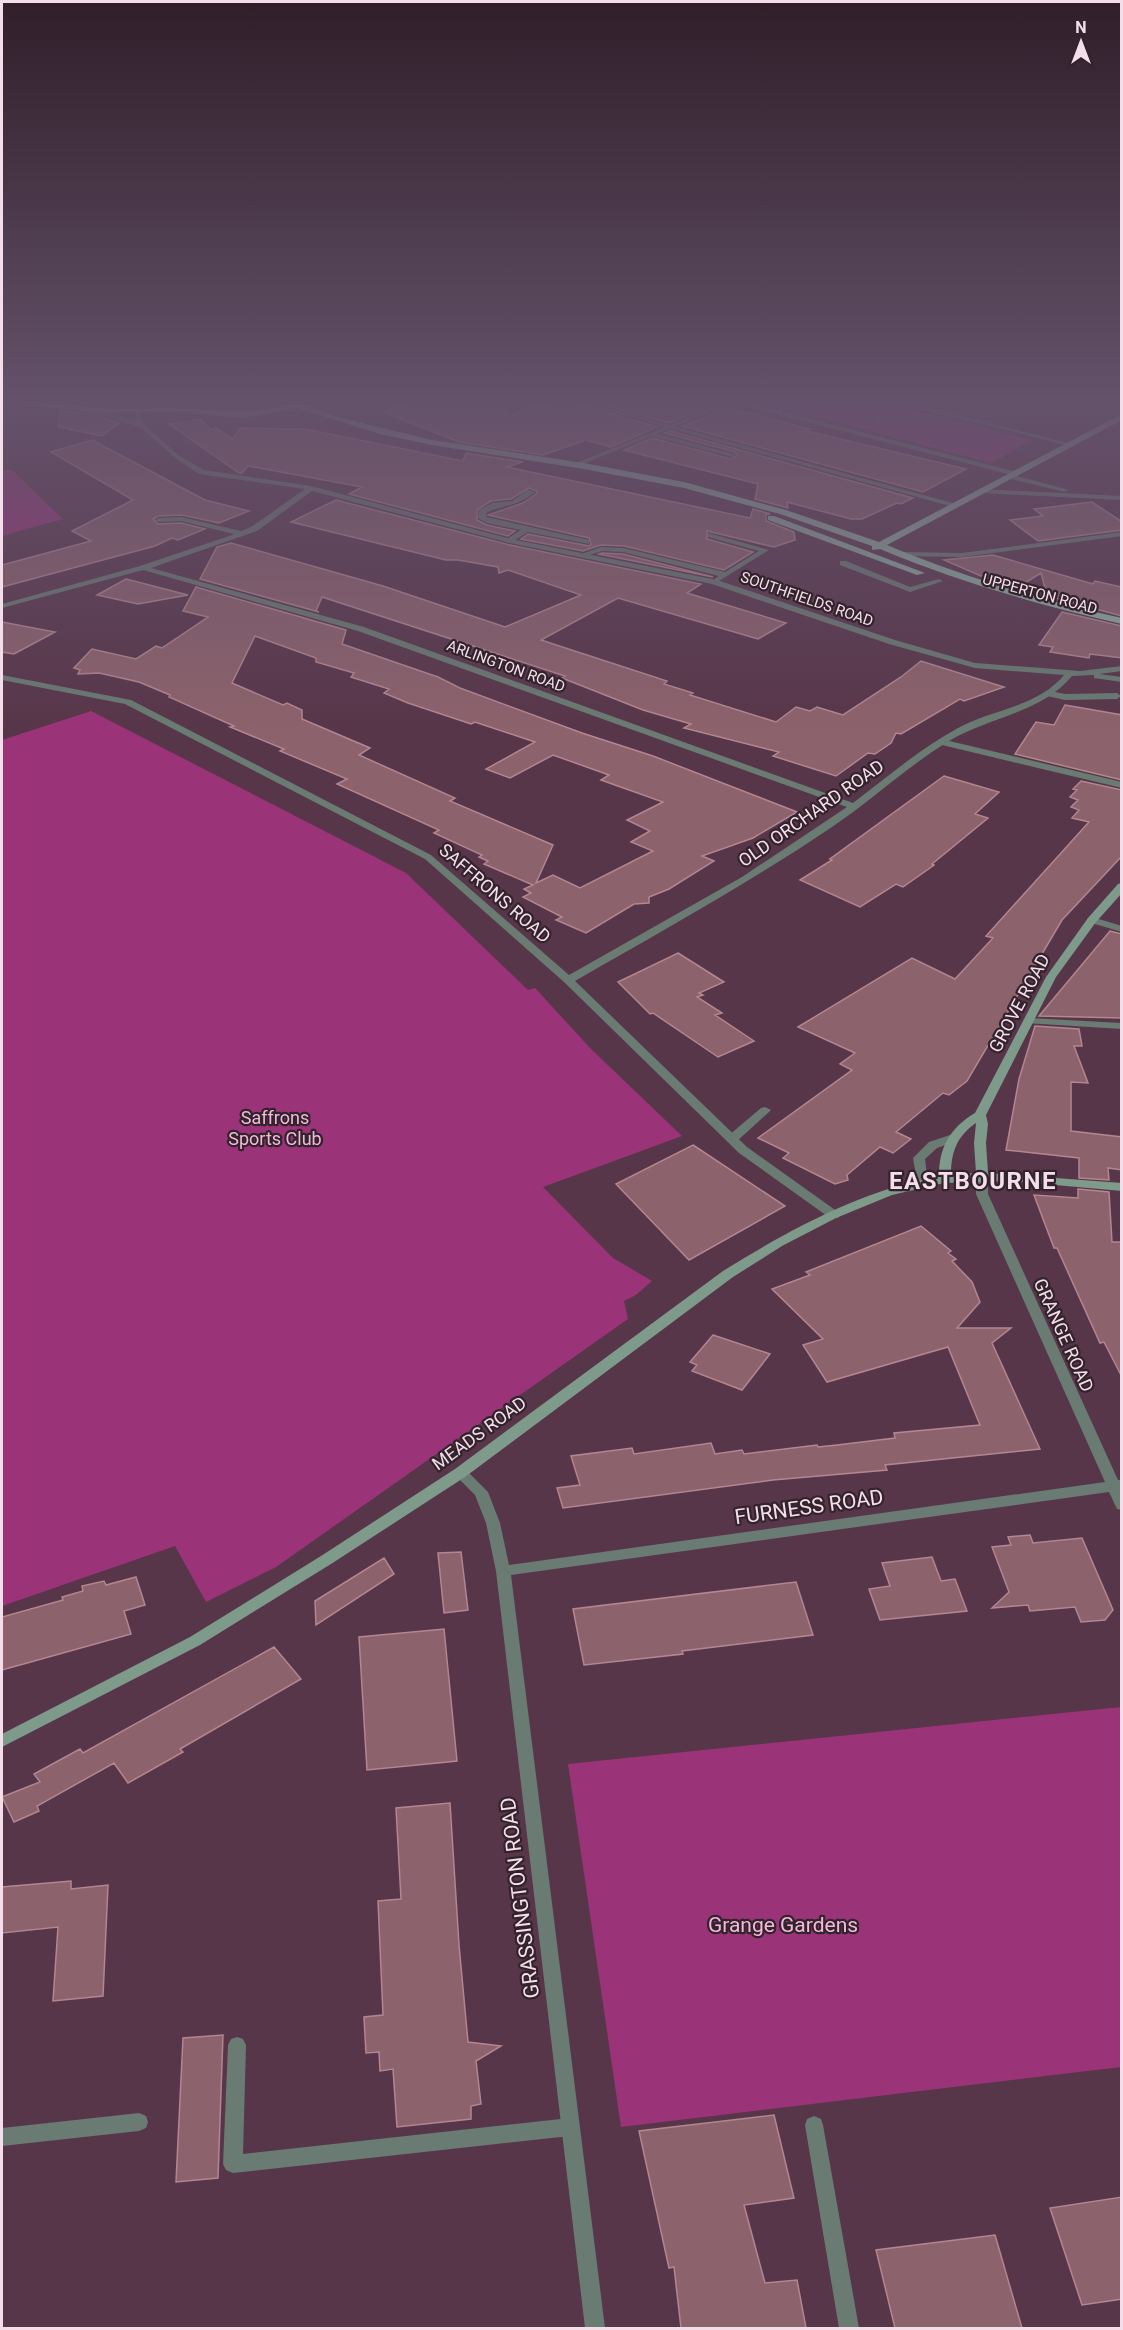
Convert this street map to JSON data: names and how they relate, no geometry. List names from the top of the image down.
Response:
{
  "streets": {
    "main road": ["UPPERTON ROAD"],
    "street": [
      "SOUTHFIELDS ROAD",
      "ARLINGTON ROAD",
      "OLD ORCHARD ROAD",
      "SAFFRONS ROAD",
      "GROVE ROAD",
      "GRANGE ROAD",
      "MEADS ROAD",
      "FURNESS ROAD",
      "GRASSINGTON ROAD"
    ]
  },
  "crossings": [
    ["SOUTHFIELDS ROAD", "OLD ORCHARD ROAD"],
    ["ARLINGTON ROAD", "OLD ORCHARD ROAD"],
    ["OLD ORCHARD ROAD", "SAFFRONS ROAD"],
    ["SAFFRONS ROAD", "MEADS ROAD"],
    ["GROVE ROAD", "GRANGE ROAD"],
    ["GROVE ROAD", "MEADS ROAD"],
    ["GRANGE ROAD", "MEADS ROAD"],
    ["GRANGE ROAD", "FURNESS ROAD"],
    ["MEADS ROAD", "GRASSINGTON ROAD"],
    ["FURNESS ROAD", "GRASSINGTON ROAD"]
  ],
  "districts": ["EASTBOURNE"],
  "parks": ["Saffrons Sports Club", "Grange Gardens"],
  "north": "top"
}
